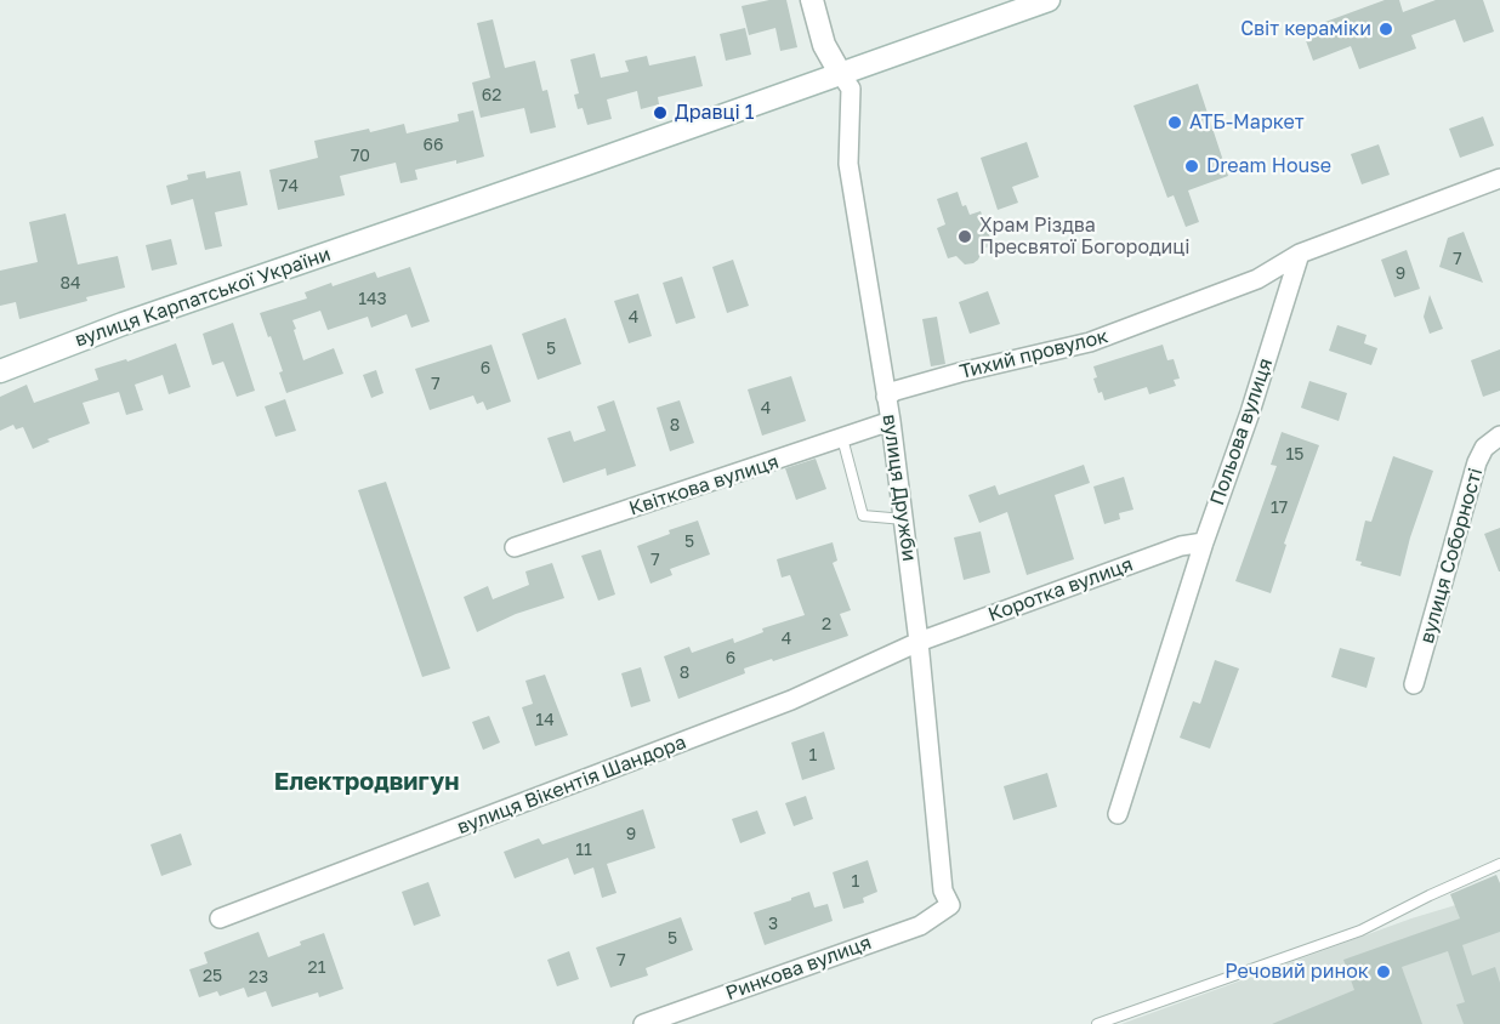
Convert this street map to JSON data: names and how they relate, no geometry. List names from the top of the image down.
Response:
{
  "streets": {
    "main road": ["вулиця Карпатської України"],
    "street": [
      "Тихий провулок",
      "Польова вулиця",
      "Квіткова вулиця",
      "вулиця Дружби",
      "вулиця Соборності",
      "Коротка вулиця",
      "вулиця Вікентія Шандора",
      "Ринкова вулиця"
    ]
  },
  "crossings": [
    ["вулиця Карпатської України", "вулиця Дружби"],
    ["Тихий провулок", "Польова вулиця"],
    ["Тихий провулок", "вулиця Дружби"],
    ["Польова вулиця", "Коротка вулиця"],
    ["Квіткова вулиця", "вулиця Дружби"],
    ["вулиця Дружби", "Коротка вулиця"],
    ["вулиця Дружби", "вулиця Вікентія Шандора"],
    ["вулиця Дружби", "Ринкова вулиця"],
    ["Коротка вулиця", "вулиця Вікентія Шандора"]
  ],
  "districts": ["Електродвигун"],
  "places": [
    "Світ кераміки",
    "Дравці 1",
    "АТБ-Маркет",
    "Dream House",
    "Храм Різдва Пресвятої Богородиці",
    "Речовий ринок"
  ],
  "house_numbers": [
    "62",
    "66",
    "70",
    "74",
    "7",
    "9",
    "84",
    "143",
    "4",
    "5",
    "6",
    "7",
    "4",
    "8",
    "15",
    "17",
    "5",
    "7",
    "2",
    "4",
    "6",
    "8",
    "14",
    "1",
    "9",
    "11",
    "1",
    "3",
    "5",
    "7",
    "21",
    "25",
    "23"
  ]
}
